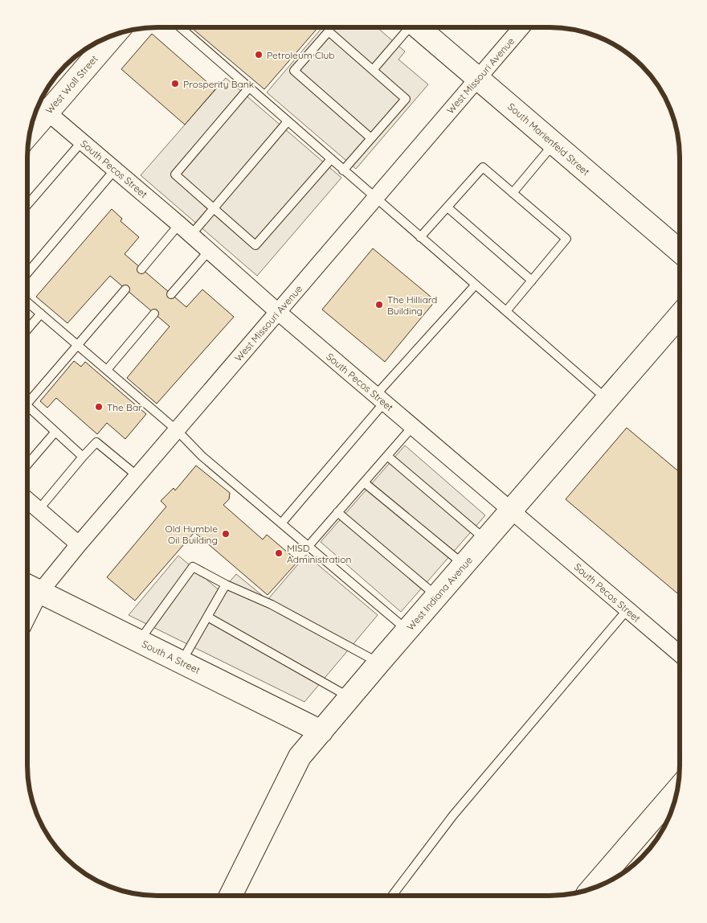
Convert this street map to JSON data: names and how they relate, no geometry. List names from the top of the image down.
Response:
{
  "streets": {
    "street": [
      "West Missouri Avenue",
      "West Wall Street",
      "South Marienfeld Street",
      "South Pecos Street",
      "West Indiana Avenue",
      "South A Street"
    ]
  },
  "crossings": [
    ["West Missouri Avenue", "South Marienfeld Street"],
    ["West Missouri Avenue", "South Pecos Street"],
    ["West Missouri Avenue", "South A Street"],
    ["West Wall Street", "South Pecos Street"],
    ["South Pecos Street", "West Indiana Avenue"],
    ["West Indiana Avenue", "South A Street"]
  ],
  "places": [
    "Petroleum Club",
    "Prosperity Bank",
    "The Hilliard Building",
    "The Bar",
    "Old Humble Oil Building",
    "MISD Administration"
  ]
}
